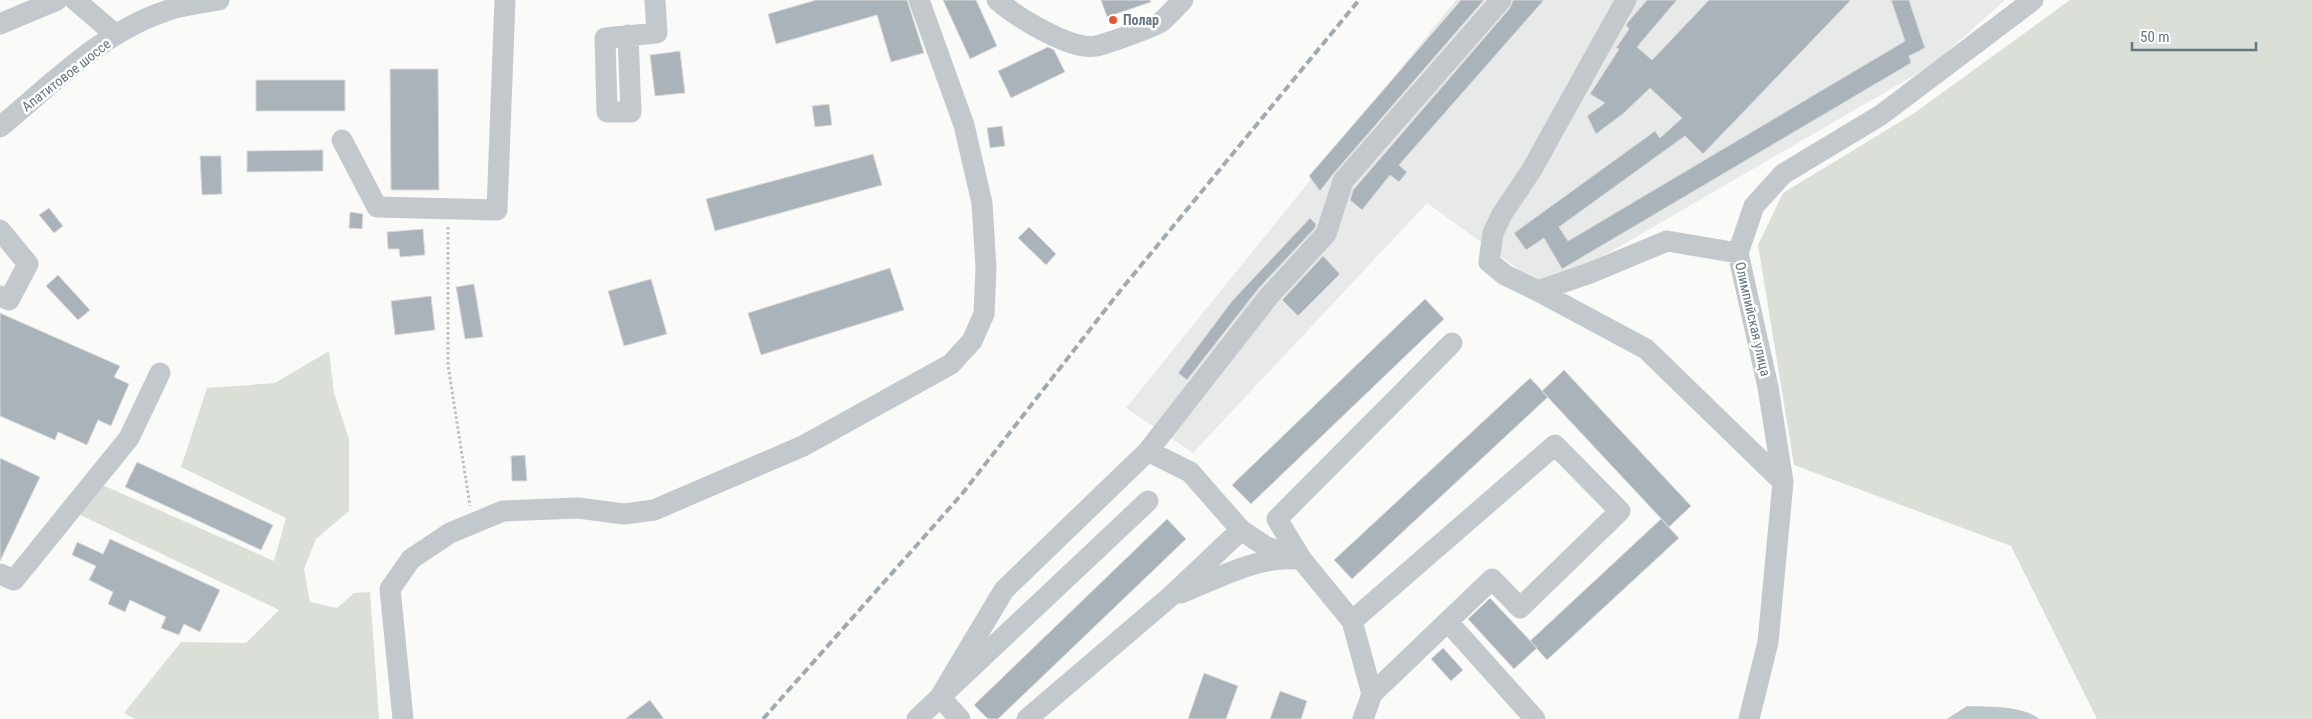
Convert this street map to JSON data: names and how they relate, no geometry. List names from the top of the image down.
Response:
{
  "streets": {
    "street": ["Апатитовое шоссе", "Олимпийская улица"]
  },
  "places": ["Полар"],
  "scale_bar": "50 m"
}
